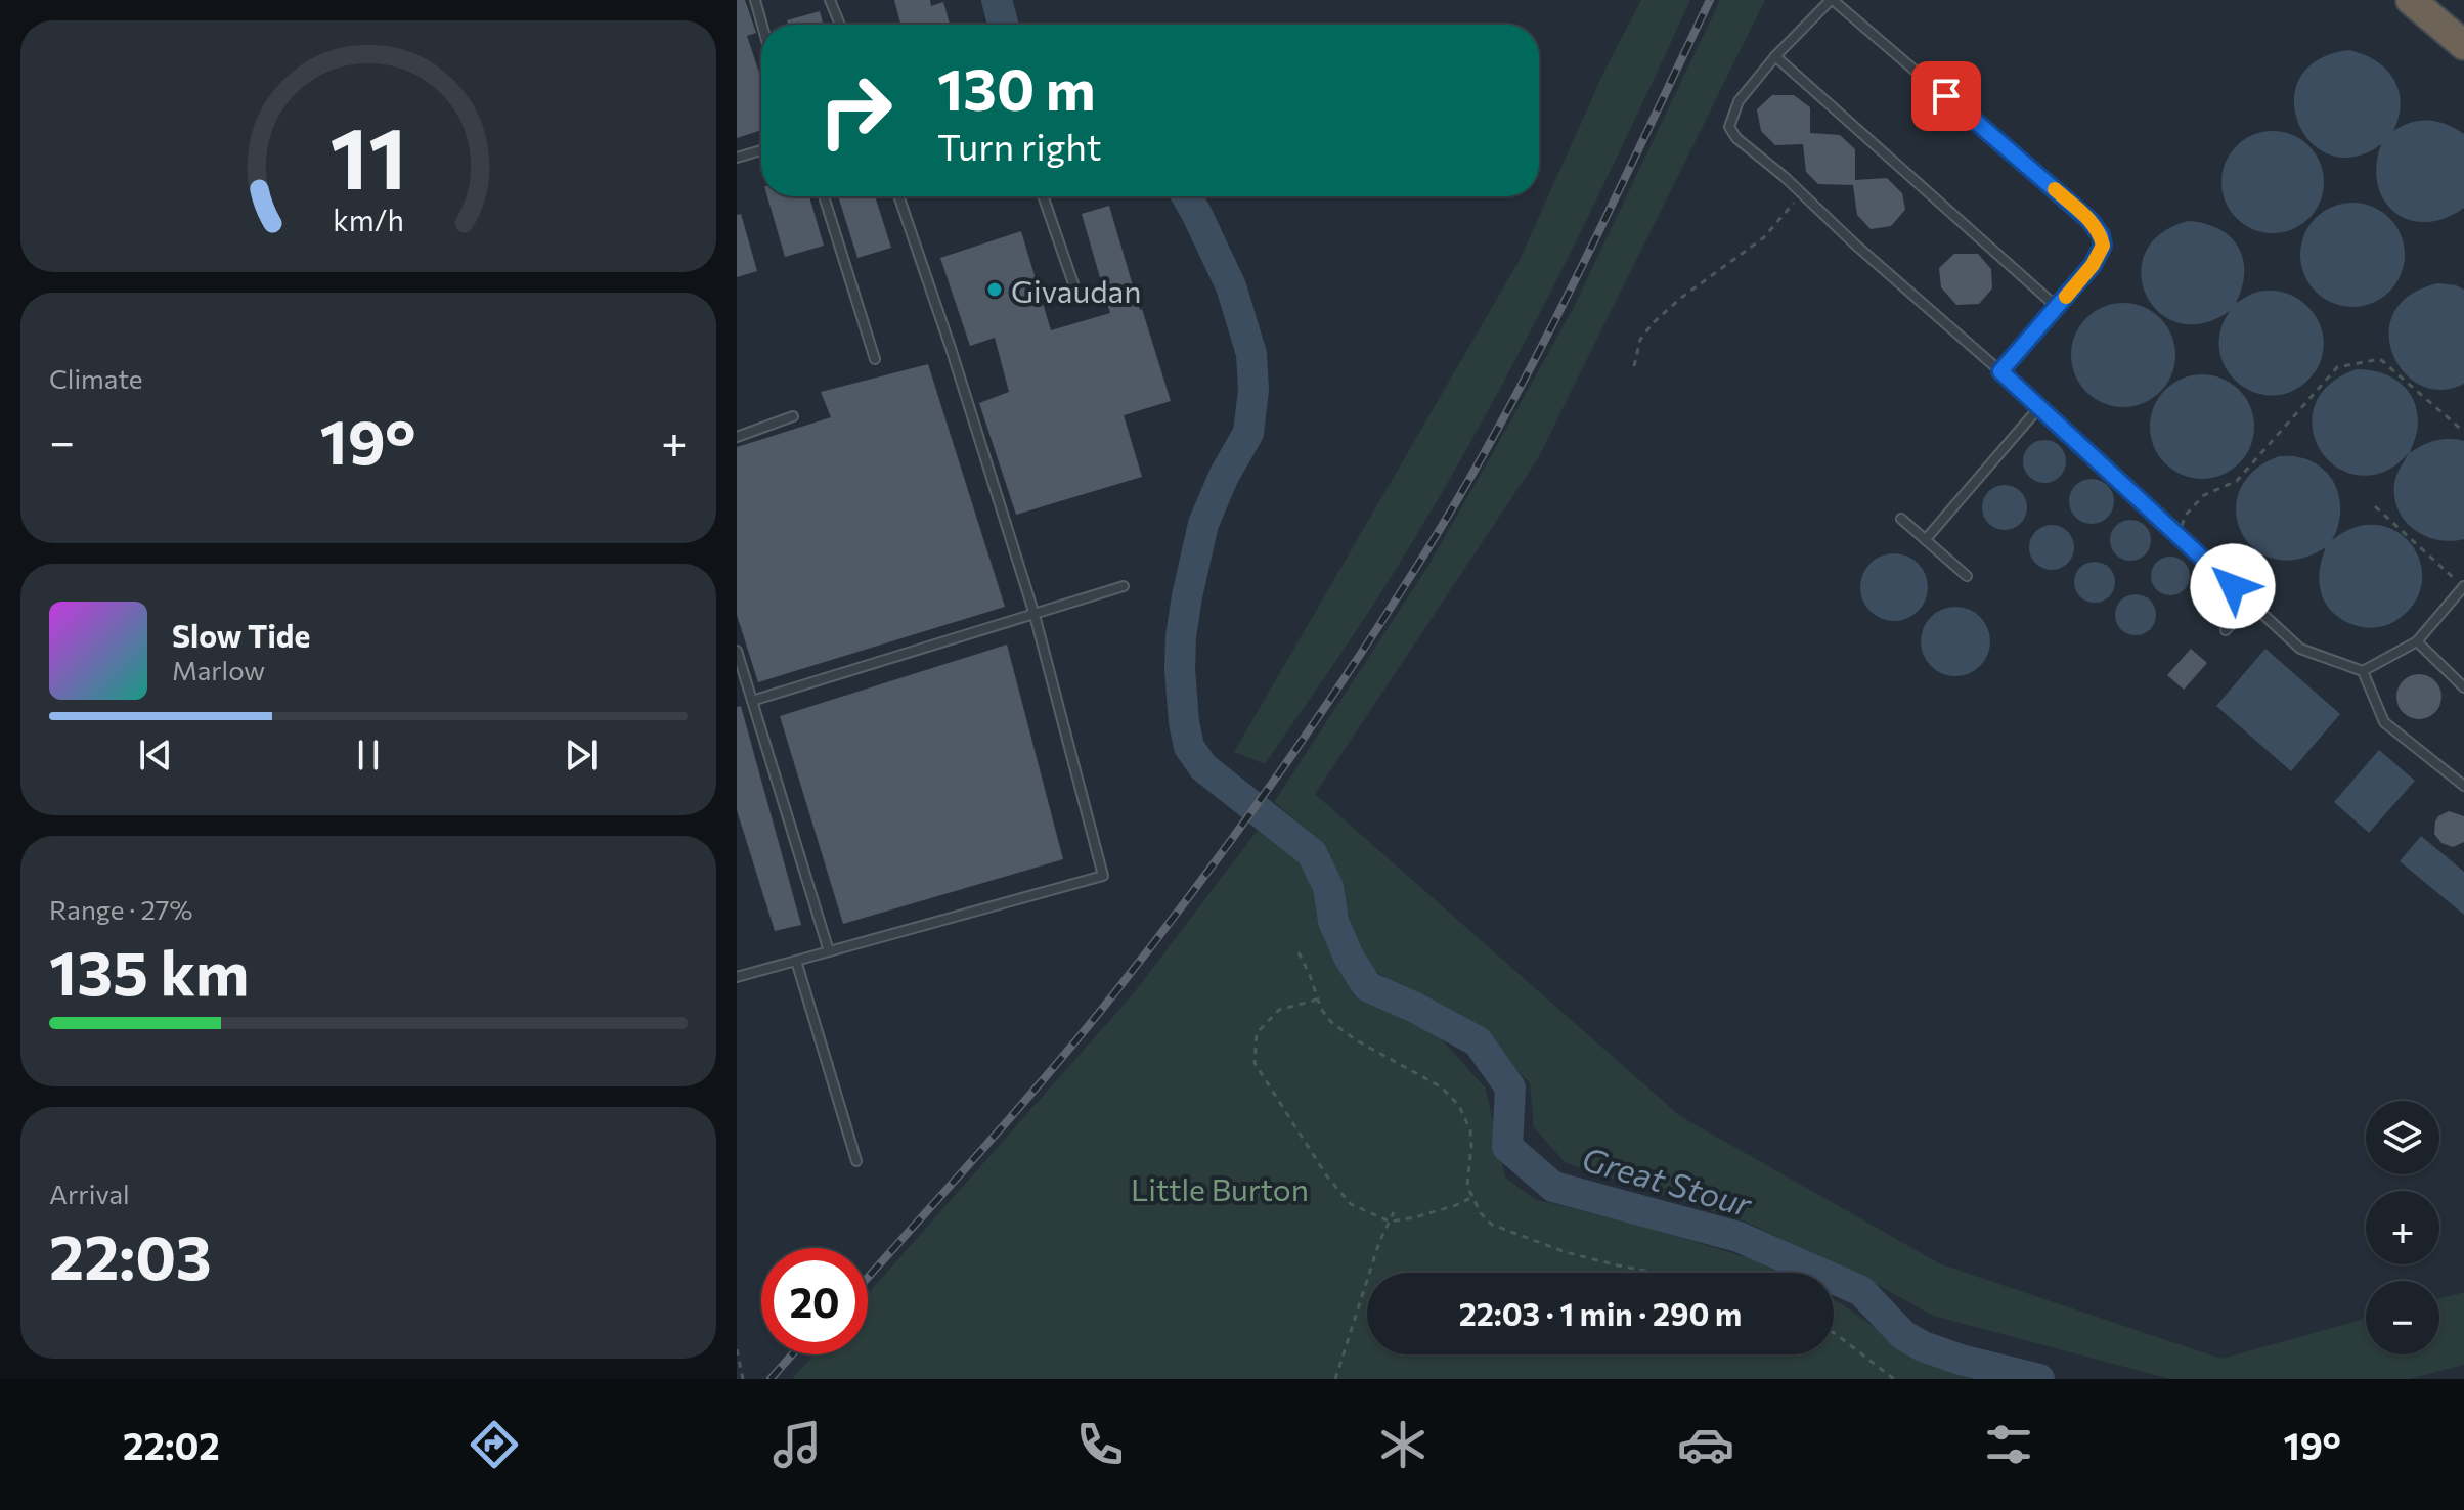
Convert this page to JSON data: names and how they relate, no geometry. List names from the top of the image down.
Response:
{
  "water": ["Great Stour"],
  "parks": ["Little Burton"],
  "places": ["Givaudan"],
  "page": {
    "turn": ["130 m", "Turn right"],
    "tile": [
      "Climate",
      ["Range · 27%", "135 km"],
      ["Arrival", "22:03"]
    ],
    "heat": ["−", "19°", "+"],
    "song": ["Slow Tide", "Marlow"],
    "map_buttons": ["+", "−"],
    "limit": "20",
    "trip": "22:03 · 1 min · 290 m",
    "tabs": ["22:02", "19°"],
    "gauge": ["11", "km/h"]
  }
}
